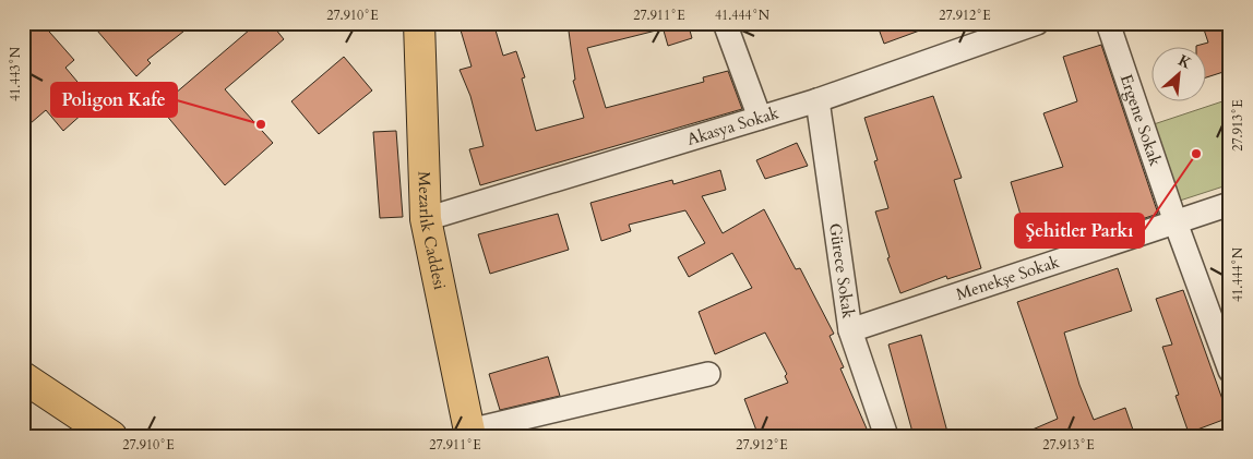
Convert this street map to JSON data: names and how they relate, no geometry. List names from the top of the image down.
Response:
{
  "streets": {
    "main road": ["Mezarlık Caddesi"],
    "street": [
      "Ergene Sokak",
      "Akasya Sokak",
      "Gürece Sokak",
      "Menekşe Sokak"
    ]
  },
  "crossings": [
    ["Ergene Sokak", "Menekşe Sokak"],
    ["Akasya Sokak", "Mezarlık Caddesi"],
    ["Akasya Sokak", "Gürece Sokak"],
    ["Gürece Sokak", "Menekşe Sokak"]
  ],
  "places": ["Poligon Kafe", "Şehitler Parkı"],
  "north": "top right",
  "coordinates": [
    "27.910°E",
    "27.911°E",
    "41.444°N",
    "27.912°E",
    "41.443°N",
    "27.913°E"
  ]
}
